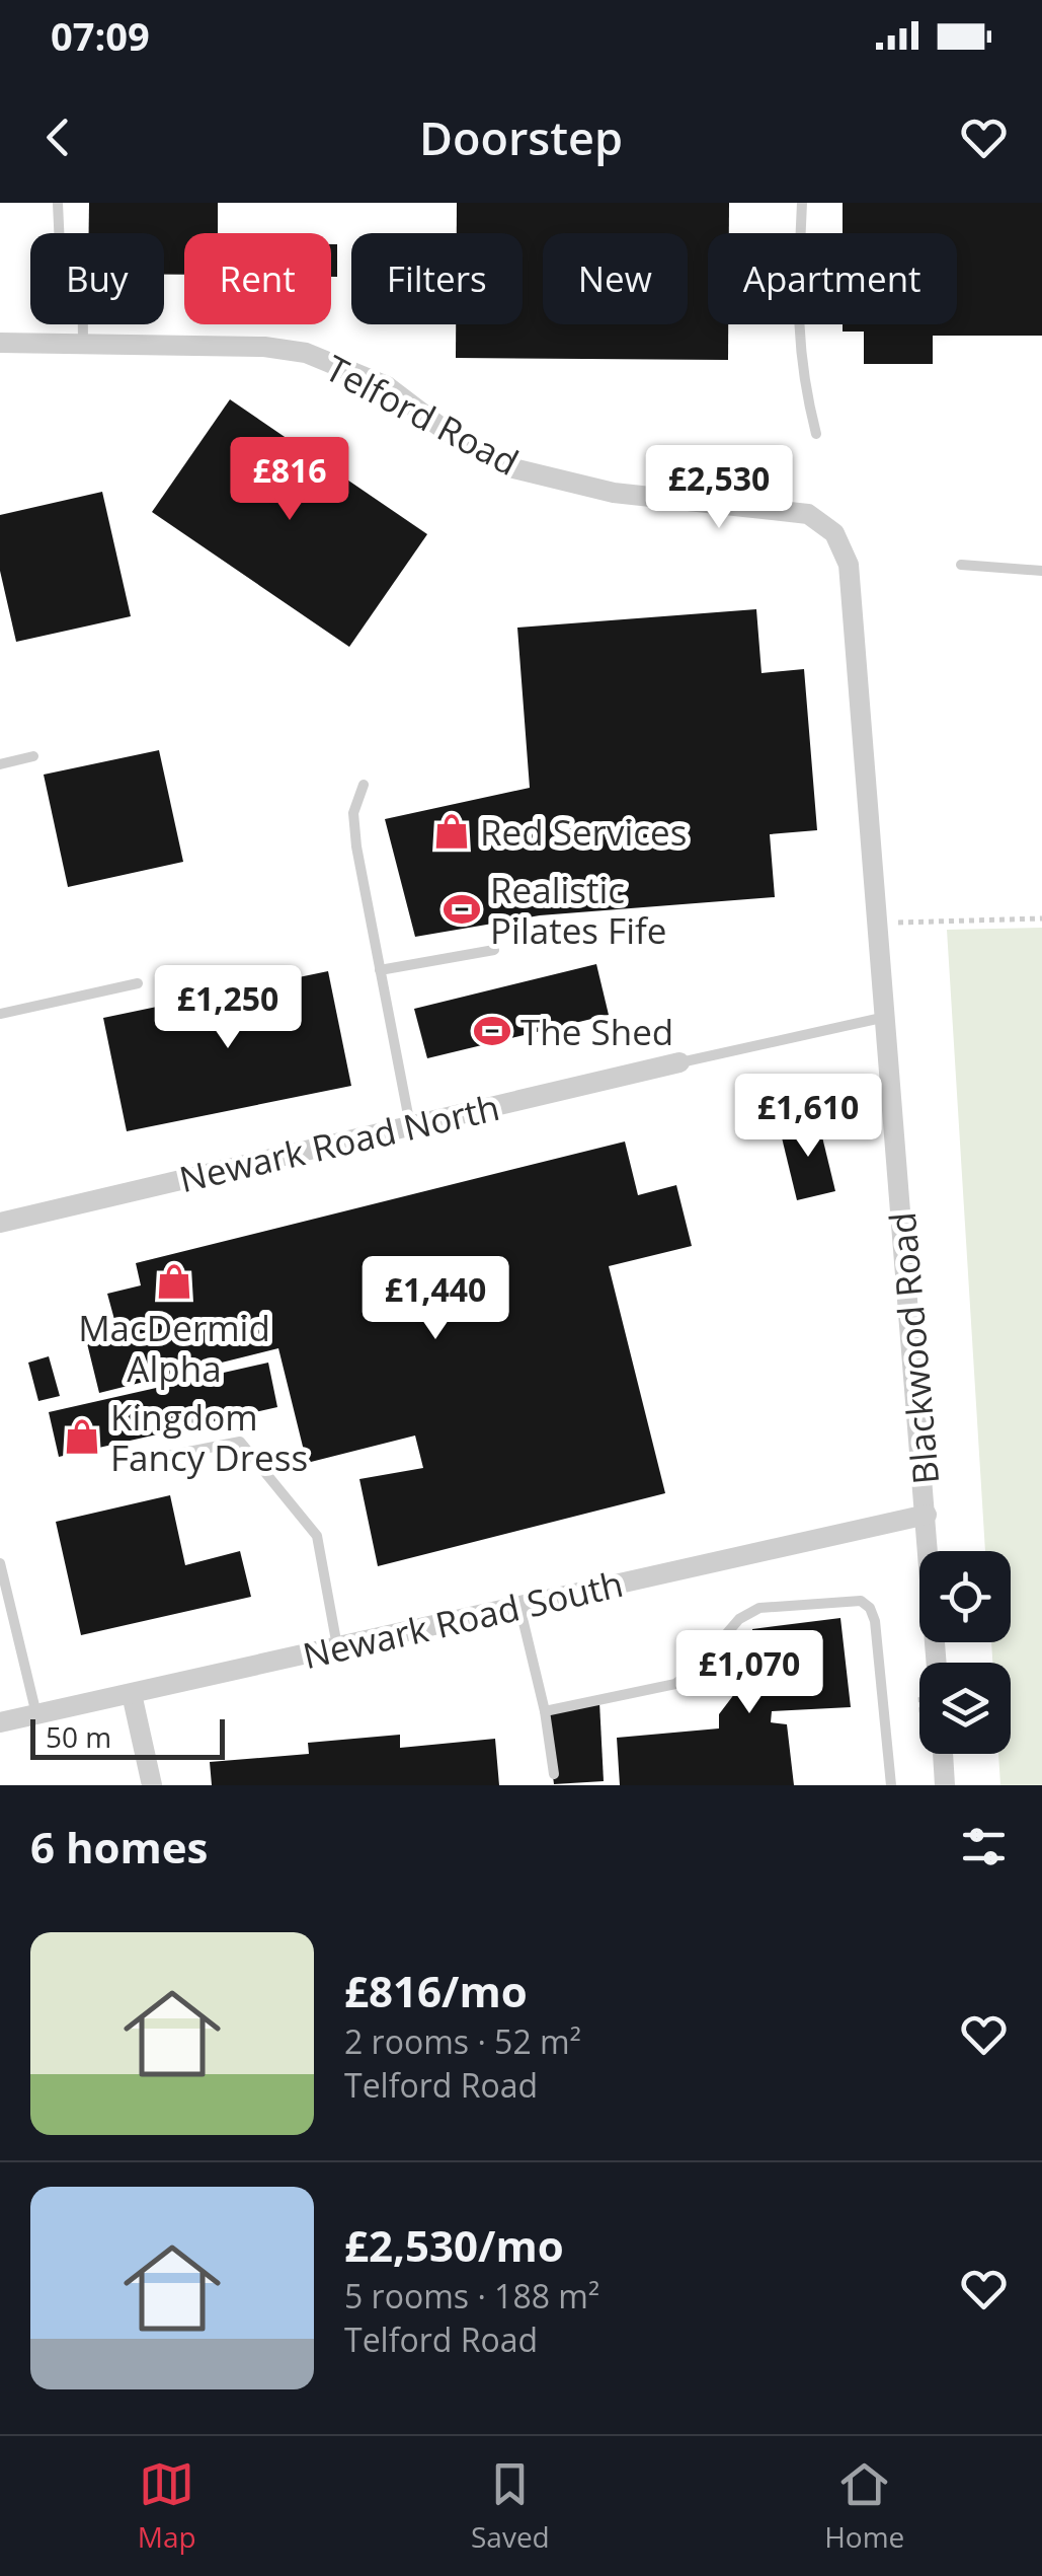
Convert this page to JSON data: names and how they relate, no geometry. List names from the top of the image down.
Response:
{
  "streets": {
    "street": [
      "Telford Road",
      "Newark Road North",
      "Blackwood Road",
      "Newark Road South"
    ]
  },
  "crossings": [
    ["Telford Road", "Blackwood Road"],
    ["Blackwood Road", "Newark Road South"]
  ],
  "places": {
    "shop": ["Red Services", "MacDermid Alpha", "Kingdom Fancy Dress"],
    "sports": ["Realistic Pilates Fife", "The Shed"]
  },
  "scale_bar": "50 m",
  "page": {
    "status": "07:09",
    "header": "Doorstep",
    "chip": [
      "Buy",
      "Rent",
      "Filters",
      "New",
      "Apartment"
    ],
    "price": [
      "£816",
      "£2,530",
      "£1,250",
      "£1,610",
      "£1,440",
      "£1,070"
    ],
    "scale": "50 m",
    "heading": "6 homes",
    "list": [
      {
        "name": "£816/mo",
        "note": "2 rooms · 52 m² · Telford Road"
      },
      {
        "name": "£2,530/mo",
        "note": "5 rooms · 188 m² · Telford Road"
      }
    ],
    "tabs": ["Map", "Saved", "Home"]
  }
}
